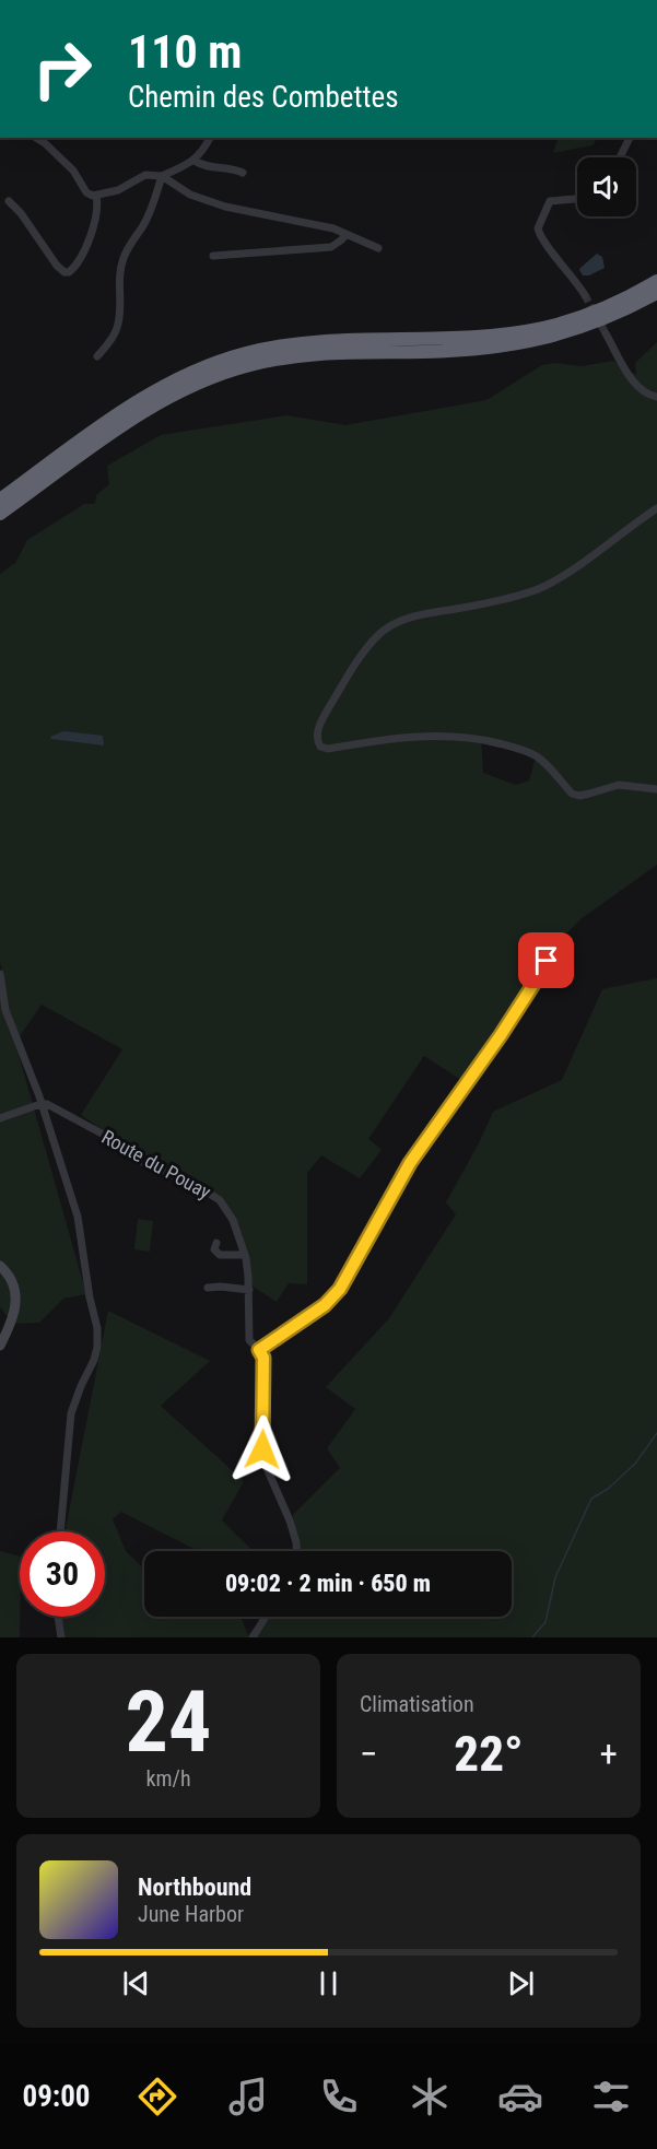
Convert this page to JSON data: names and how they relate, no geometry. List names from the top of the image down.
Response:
{
  "streets": {
    "street": ["Route du Pouay"]
  },
  "page": {
    "turn": ["110 m", "Chemin des Combettes"],
    "limit": "30",
    "trip": "09:02 · 2 min · 650 m",
    "tile": [
      ["24", "km/h"],
      "Climatisation"
    ],
    "heat": ["−", "22°", "+"],
    "song": ["Northbound", "June Harbor"],
    "tabs": "09:00"
  }
}
